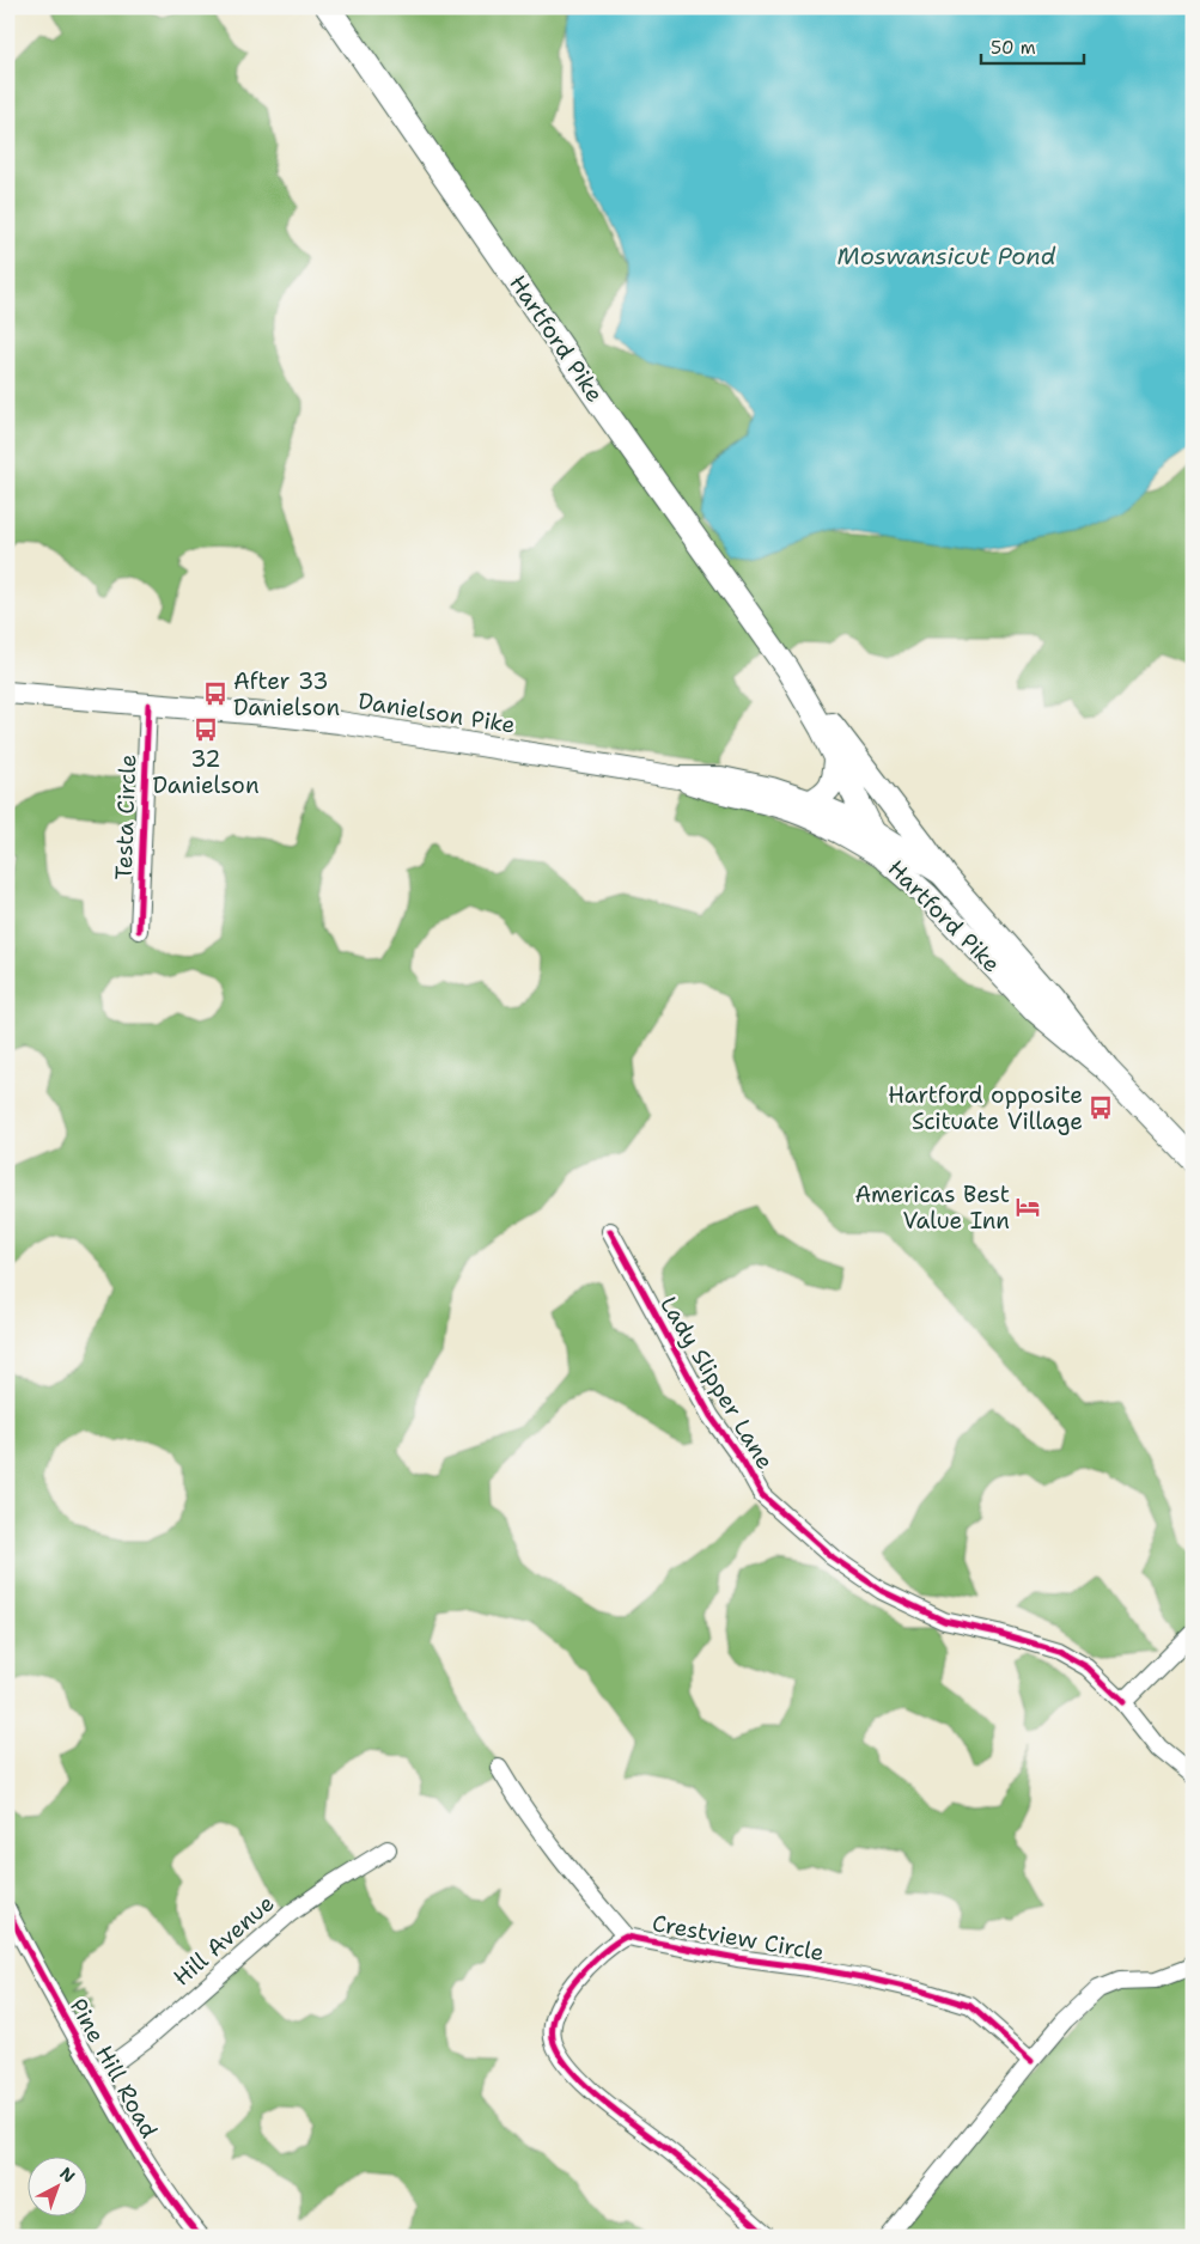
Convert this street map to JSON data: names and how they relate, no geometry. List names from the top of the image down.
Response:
{
  "streets": {
    "highway": ["Hartford Pike"],
    "main road": ["Danielson Pike"],
    "street": [
      "Testa Circle",
      "Lady Slipper Lane",
      "Crestview Circle",
      "Hill Avenue",
      "Pine Hill Road"
    ]
  },
  "crossings": [
    ["Hartford Pike", "Danielson Pike"],
    ["Danielson Pike", "Testa Circle"],
    ["Hill Avenue", "Pine Hill Road"]
  ],
  "water": ["Moswansicut Pond"],
  "places": {
    "bus stop": ["After 33 Danielson", "32 Danielson", "Hartford opposite Scituate Village"],
    "hotel": ["Americas Best Value Inn"]
  },
  "scale_bar": "50 m",
  "north": "top right"
}
